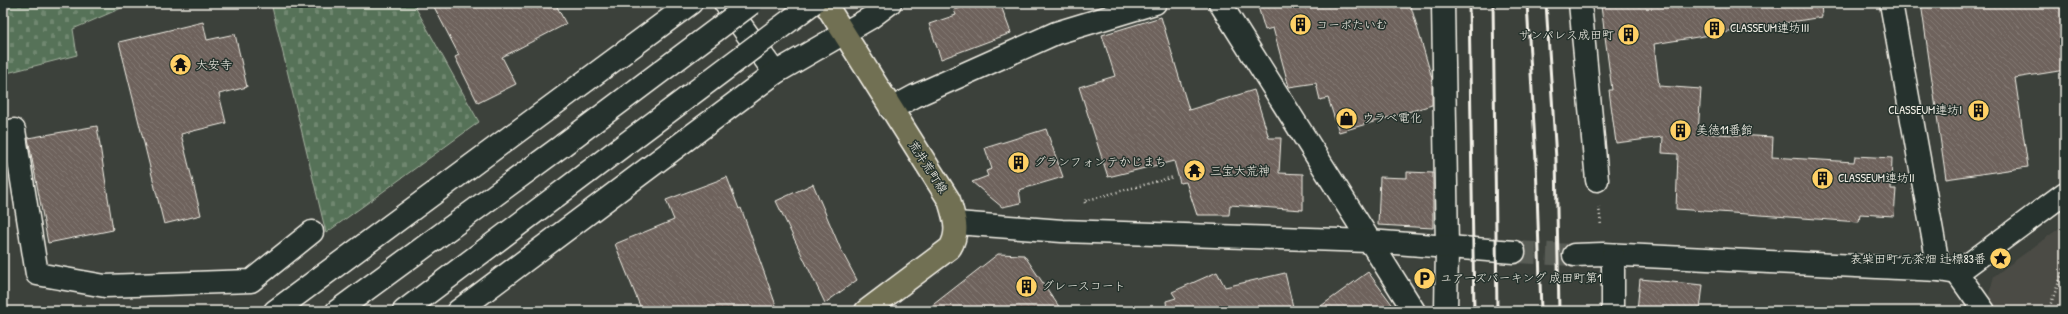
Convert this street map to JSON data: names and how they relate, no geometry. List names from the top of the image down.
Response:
{
  "streets": {
    "main road": ["荒井荒町線"]
  },
  "places": {
    "building": [
      "コーポたいむ",
      "CLASSEUM連坊III",
      "サンパレス成田町",
      "CLASSEUM連坊I",
      "美徳11番館",
      "グランフォンテかじまち",
      "CLASSEUM連坊II",
      "グレースコート"
    ],
    "temple": ["大安寺", "三宝大荒神"],
    "shop": ["ウラベ電化"],
    "place": ["表柴田町 元茶畑 辻標83番"],
    "parking": ["ユアーズパーキング 成田町第1"]
  }
}
